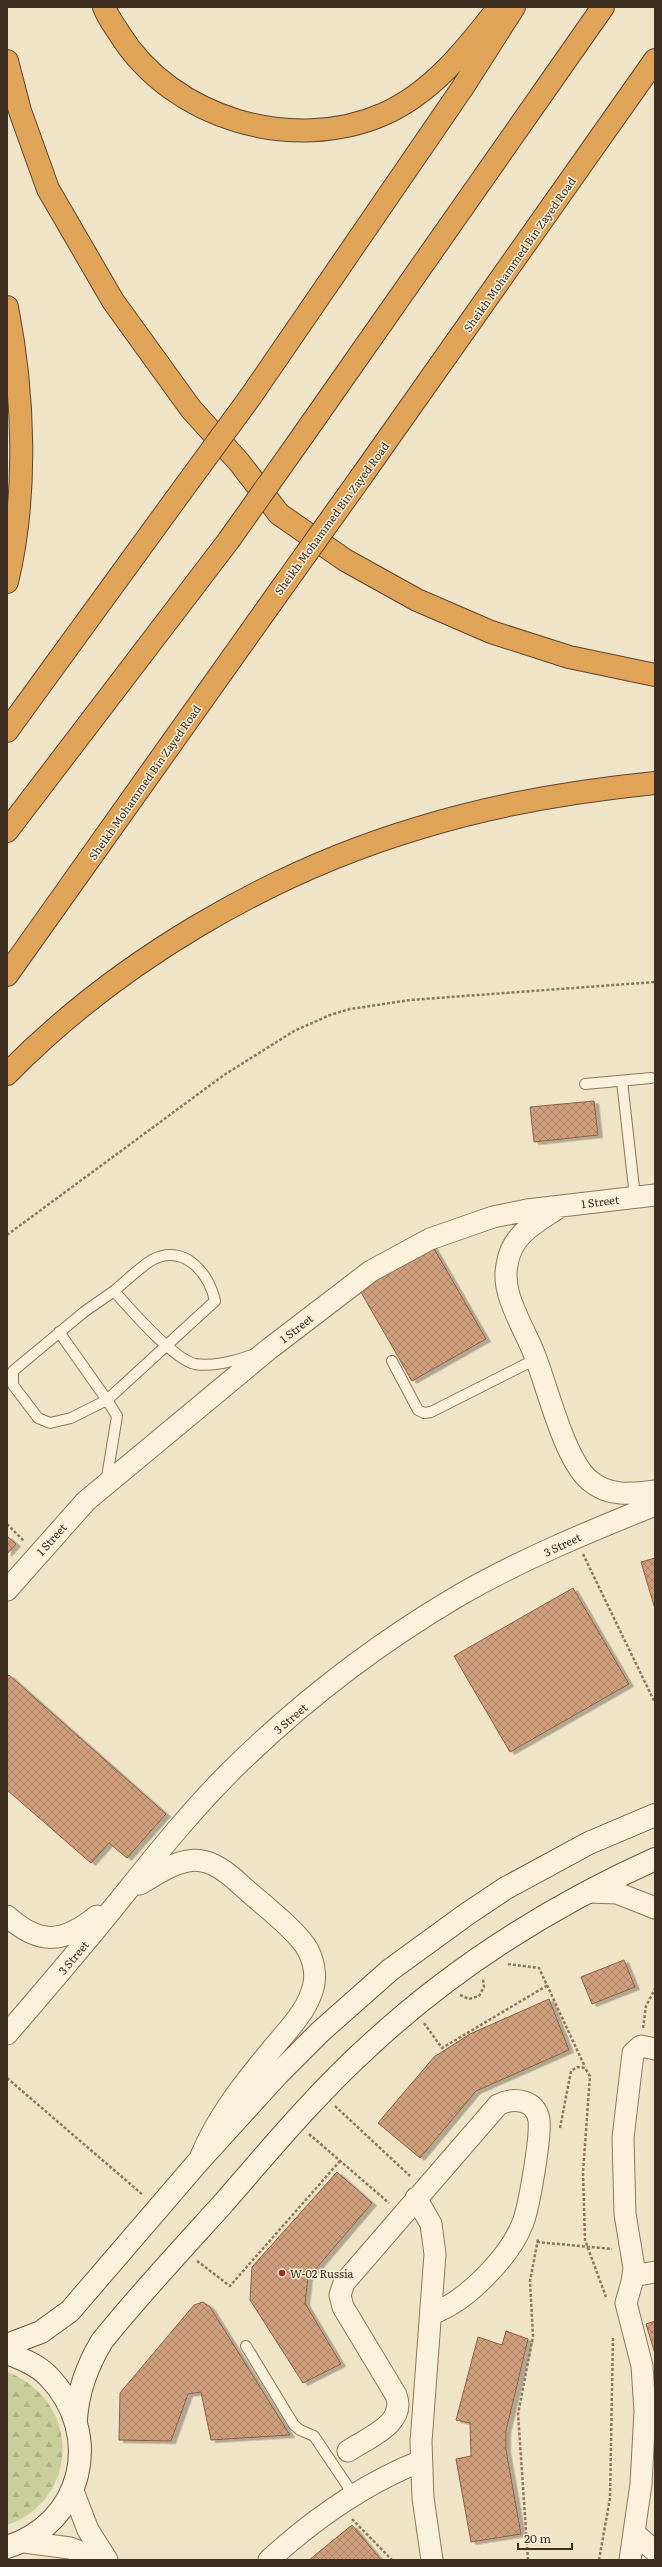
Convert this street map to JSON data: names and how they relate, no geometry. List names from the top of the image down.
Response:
{
  "streets": {
    "highway": ["Sheikh Mohammed Bin Zayed Road"],
    "street": ["1 Street", "3 Street"]
  },
  "places": ["W-02 Russia"],
  "scale_bar": "20 m"
}
